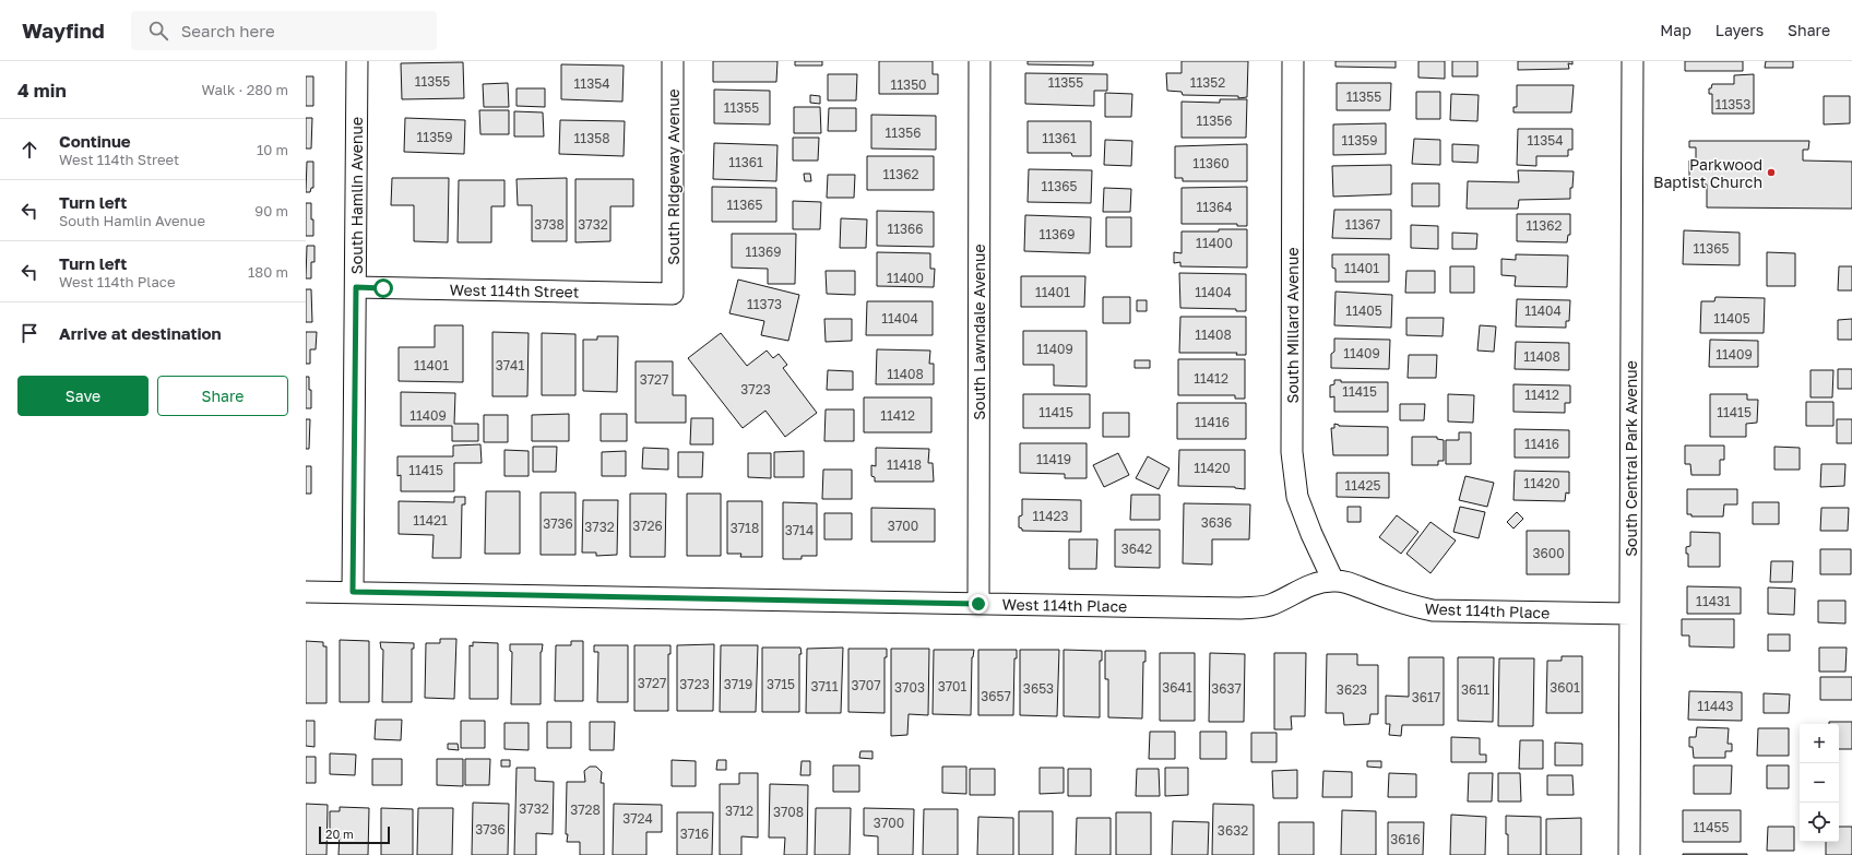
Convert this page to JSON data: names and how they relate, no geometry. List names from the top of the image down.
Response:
{
  "streets": {
    "street": [
      "South Ridgeway Avenue",
      "South Hamlin Avenue",
      "West 114th Street",
      "South Millard Avenue",
      "South Lawndale Avenue",
      "South Central Park Avenue",
      "West 114th Place"
    ]
  },
  "crossings": [
    ["South Ridgeway Avenue", "West 114th Street"],
    ["South Hamlin Avenue", "West 114th Street"],
    ["South Hamlin Avenue", "West 114th Place"],
    ["South Millard Avenue", "West 114th Place"],
    ["South Lawndale Avenue", "West 114th Place"],
    ["South Central Park Avenue", "West 114th Place"]
  ],
  "places": ["Parkwood Baptist Church"],
  "house_numbers": [
    "11355",
    "11355",
    "11352",
    "11354",
    "11350",
    "11355",
    "11353",
    "11355",
    "11356",
    "11356",
    "11359",
    "11358",
    "11361",
    "11359",
    "11354",
    "11361",
    "11360",
    "11362",
    "11365",
    "11365",
    "11364",
    "3738",
    "3732",
    "11367",
    "11362",
    "11366",
    "11369",
    "11400",
    "11365",
    "11369",
    "11401",
    "11400",
    "11401",
    "11404",
    "11373",
    "11405",
    "11404",
    "11404",
    "11405",
    "11408",
    "11409",
    "11409",
    "11409",
    "11408",
    "11401",
    "3741",
    "11408",
    "11412",
    "3727",
    "3723",
    "11415",
    "11412",
    "11415",
    "11415",
    "11409",
    "11412",
    "11416",
    "11416",
    "11419",
    "11418",
    "11420",
    "11415",
    "11420",
    "11425",
    "11423",
    "11421",
    "3636",
    "3736",
    "3726",
    "3700",
    "3732",
    "3718",
    "3714",
    "3642",
    "3600",
    "11431",
    "3727",
    "3723",
    "3719",
    "3715",
    "3707",
    "3711",
    "3701",
    "3703",
    "3641",
    "3601",
    "3653",
    "3637",
    "3623",
    "3611",
    "3657",
    "3617",
    "11443",
    "3732",
    "3728",
    "3712",
    "3708",
    "3724",
    "3700",
    "11455",
    "3736",
    "3632",
    "3716",
    "3616"
  ],
  "scale_bar": "20 m",
  "page": {
    "header": "Wayfind",
    "search": "Search here",
    "nav": ["Map", "Layers", "Share"],
    "heading": ["4 min", "Walk · 280 m"],
    "list": [
      ["Continue", "West 114th Street", "10 m"],
      ["Turn left", "South Hamlin Avenue", "90 m"],
      ["Turn left", "West 114th Place", "180 m"],
      "Arrive at destination"
    ],
    "buttons": ["Save", "Share"],
    "map_buttons": ["+", "−"],
    "scale": "20 m"
  }
}
